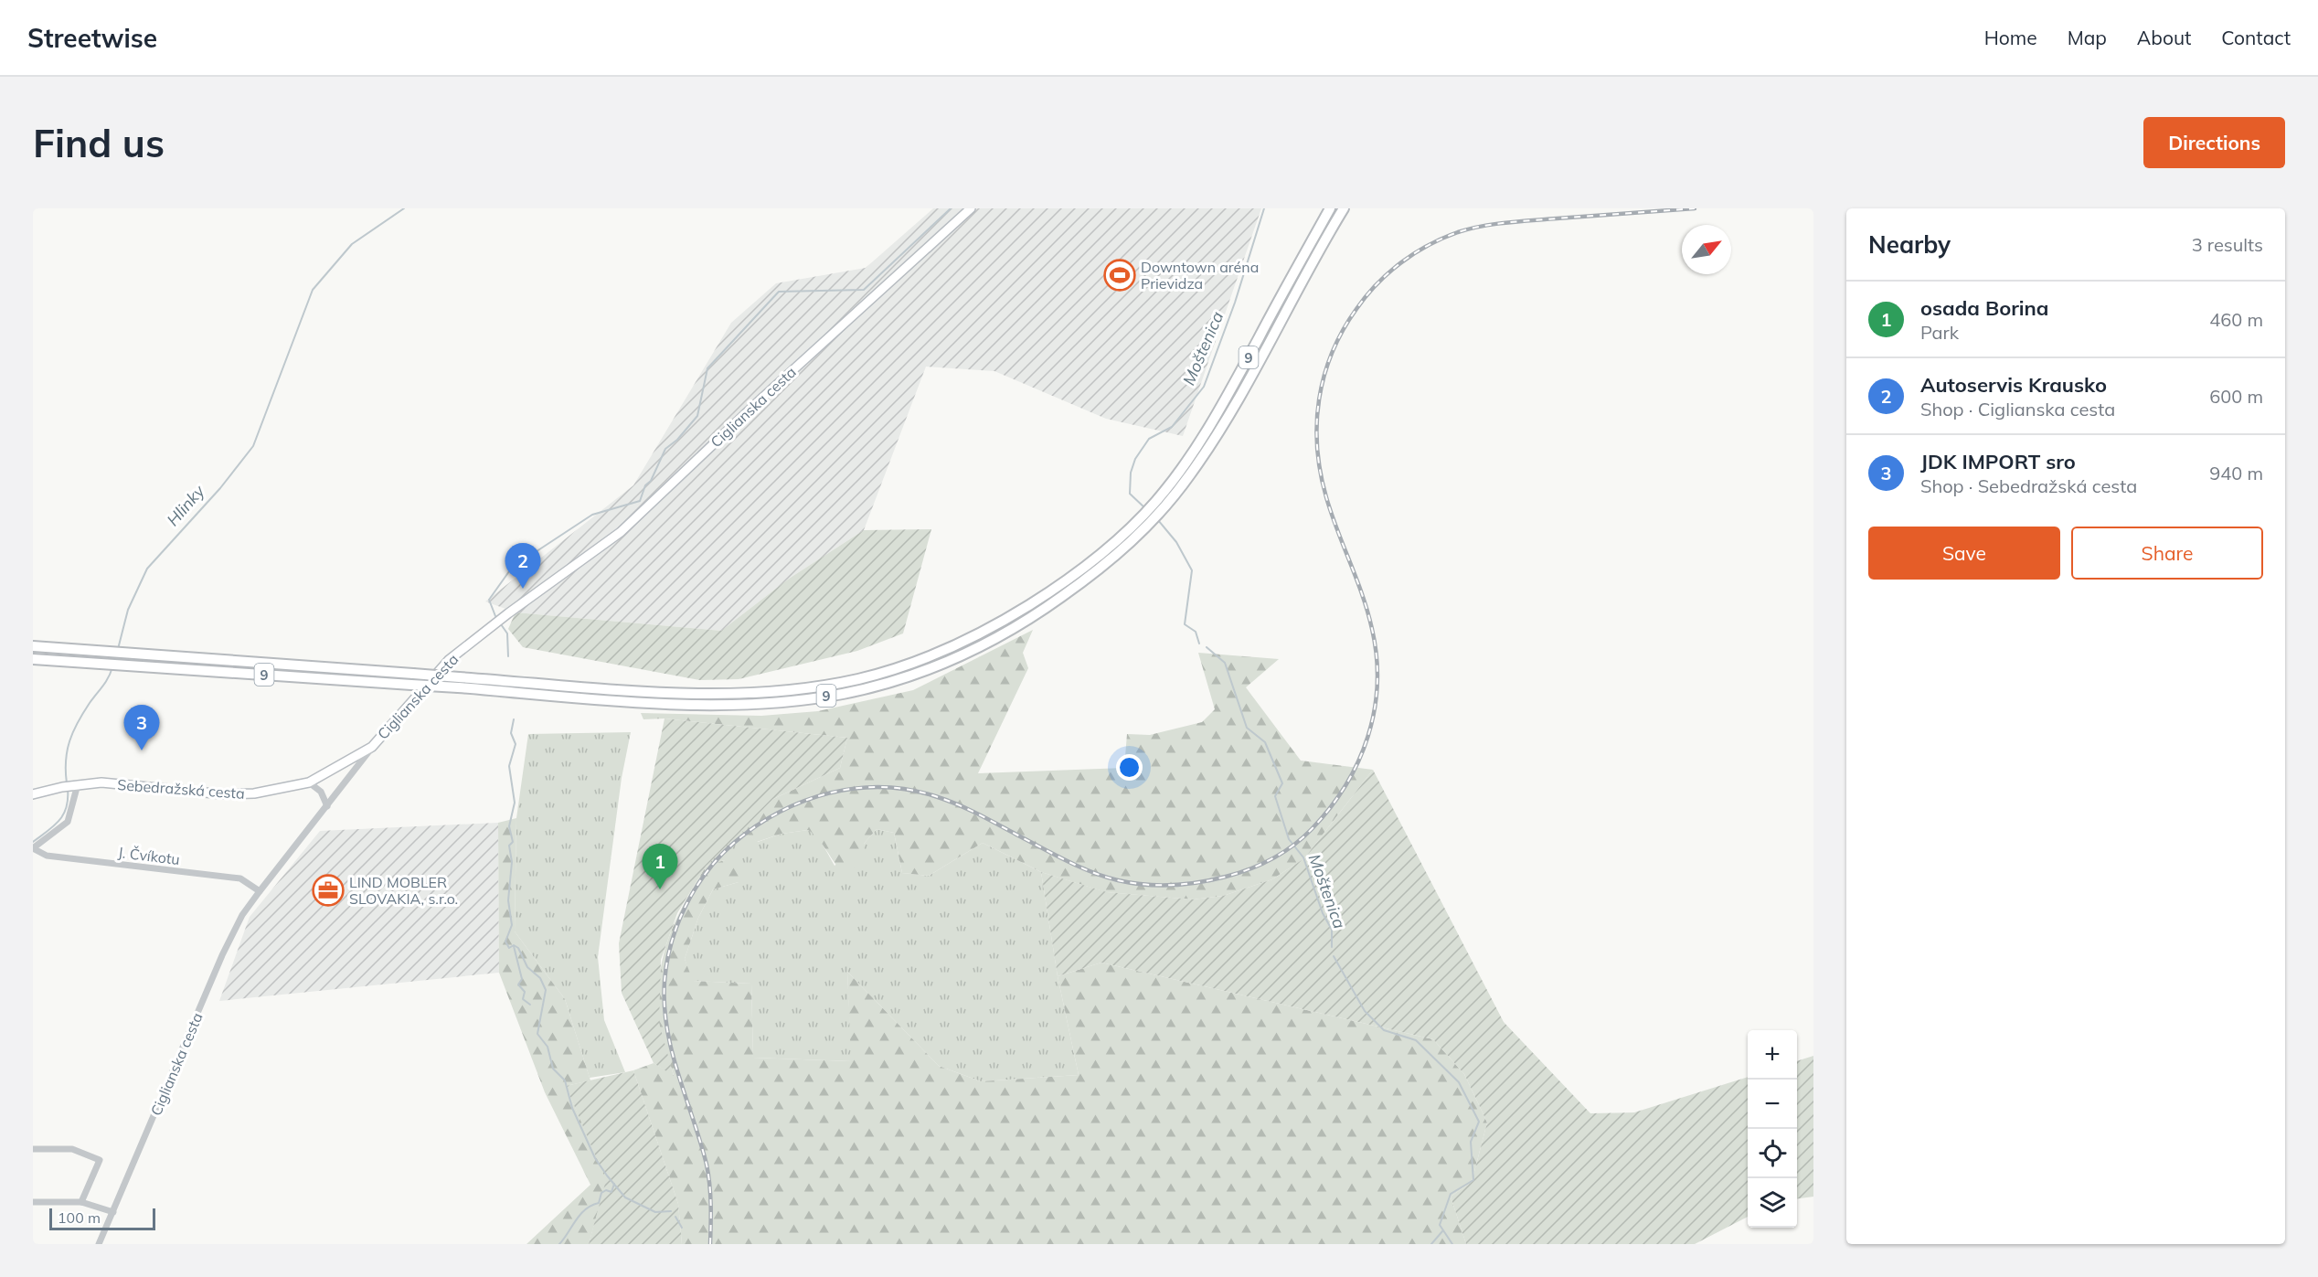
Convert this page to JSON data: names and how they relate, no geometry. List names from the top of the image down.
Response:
{
  "streets": {
    "main road": ["9"],
    "street": ["Ciglianska cesta", "Sebedražská cesta", "J. Čvíkotu"]
  },
  "crossings": [
    ["Ciglianska cesta", "Sebedražská cesta"],
    ["Ciglianska cesta", "J. Čvíkotu"]
  ],
  "water": ["Moštenica", "Hlinky"],
  "places": {
    "sports": ["Downtown aréna Prievidza"],
    "office": ["LIND MOBLER SLOVAKIA, s.r.o."]
  },
  "scale_bar": "100 m",
  "north": "top right",
  "page": {
    "header": "Streetwise",
    "nav": [
      "Home",
      "Map",
      "About",
      "Contact"
    ],
    "buttons": [
      "Directions",
      ["Save", "Share"]
    ],
    "title": "Find us",
    "heading": ["Nearby", "3 results"],
    "list": [
      {
        "mark": "1",
        "name": "osada Borina",
        "note": "Park",
        "value": "460 m"
      },
      {
        "mark": "2",
        "name": "Autoservis Krausko",
        "note": "Shop · Ciglianska cesta",
        "value": "600 m"
      },
      {
        "mark": "3",
        "name": "JDK IMPORT sro",
        "note": "Shop · Sebedražská cesta",
        "value": "940 m"
      }
    ],
    "pins": ["2", "3", "1"],
    "map_buttons": ["+", "−"],
    "scale": "100 m"
  }
}
